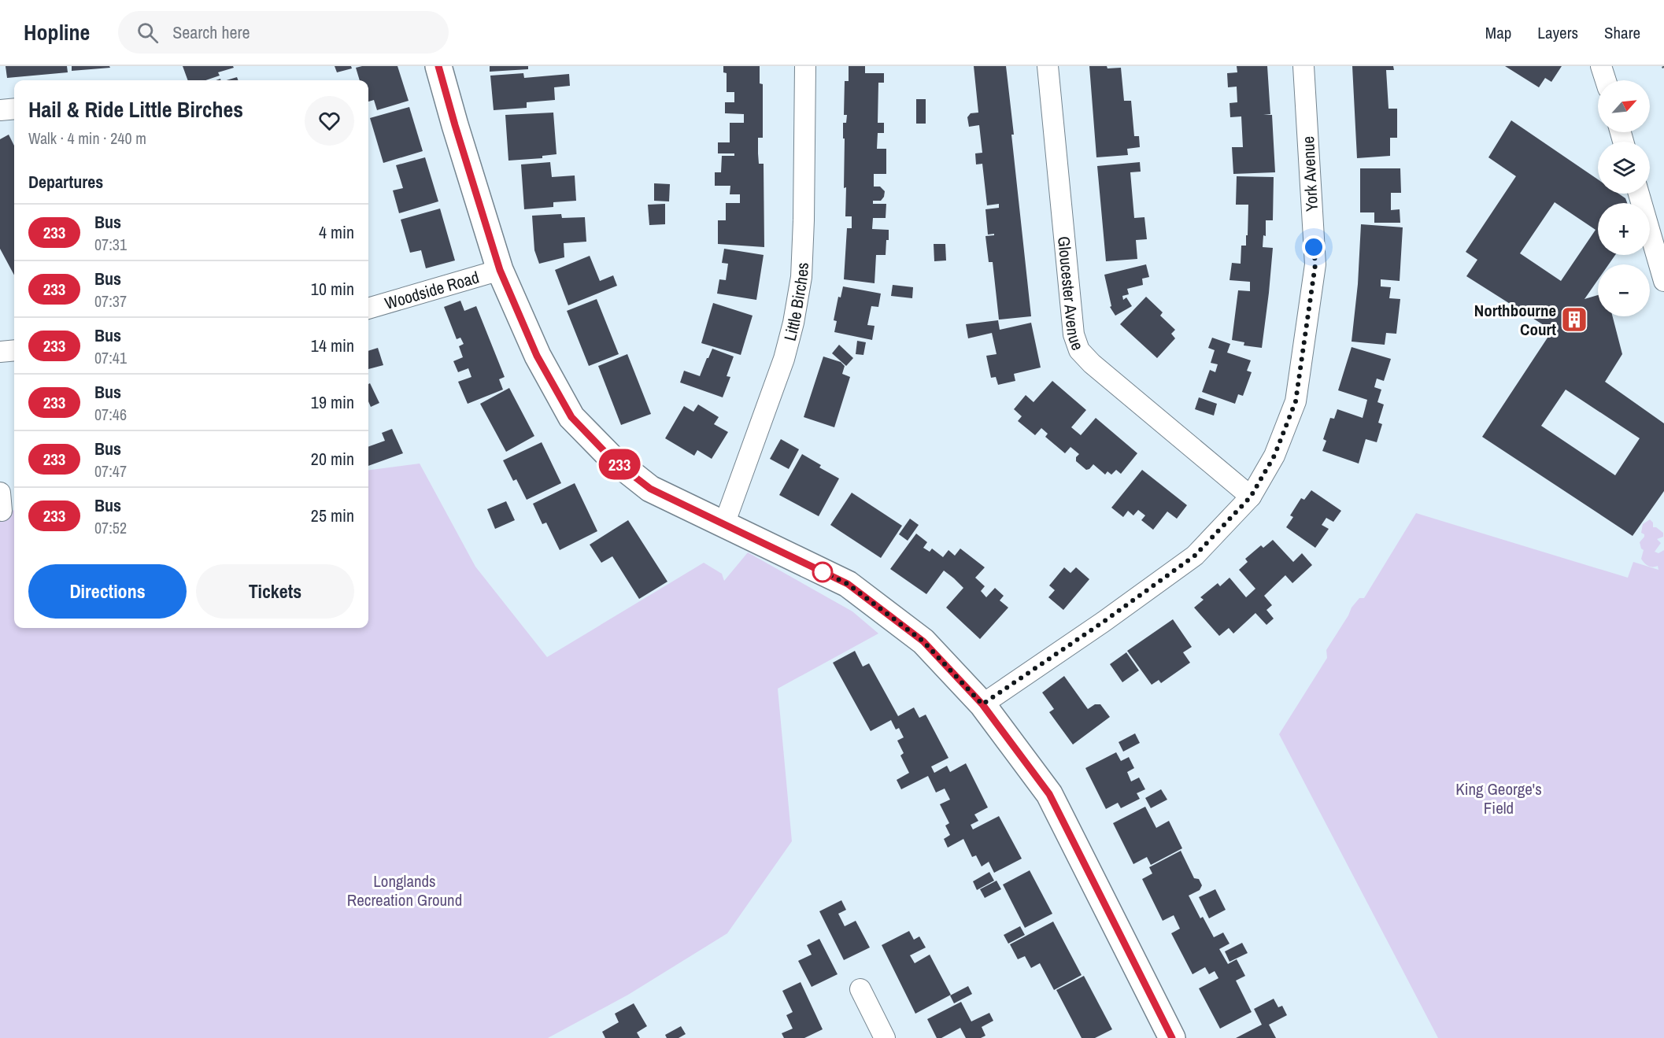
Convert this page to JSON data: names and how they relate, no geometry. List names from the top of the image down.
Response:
{
  "streets": {
    "street": [
      "York Avenue",
      "Woodside Road",
      "Gloucester Avenue",
      "Little Birches"
    ]
  },
  "crossings": [
    ["York Avenue", "Gloucester Avenue"]
  ],
  "parks": ["King George's Field", "Longlands Recreation Ground"],
  "places": {
    "building": ["Northbourne Court"]
  },
  "lines": ["bus line 233"],
  "north": "top right",
  "page": {
    "header": "Hopline",
    "search": "Search here",
    "nav": ["Map", "Layers", "Share"],
    "on_map": "233",
    "map_buttons": ["+", "−"],
    "heading": [
      ["Hail & Ride Little Birches", "Walk · 4 min · 240 m"],
      "Departures"
    ],
    "list": [
      {
        "mark": "233",
        "name": "Bus",
        "note": "07:31",
        "value": "4 min"
      },
      {
        "mark": "233",
        "name": "Bus",
        "note": "07:37",
        "value": "10 min"
      },
      {
        "mark": "233",
        "name": "Bus",
        "note": "07:41",
        "value": "14 min"
      },
      {
        "mark": "233",
        "name": "Bus",
        "note": "07:46",
        "value": "19 min"
      },
      {
        "mark": "233",
        "name": "Bus",
        "note": "07:47",
        "value": "20 min"
      },
      {
        "mark": "233",
        "name": "Bus",
        "note": "07:52",
        "value": "25 min"
      }
    ],
    "buttons": ["Directions", "Tickets"]
  }
}
